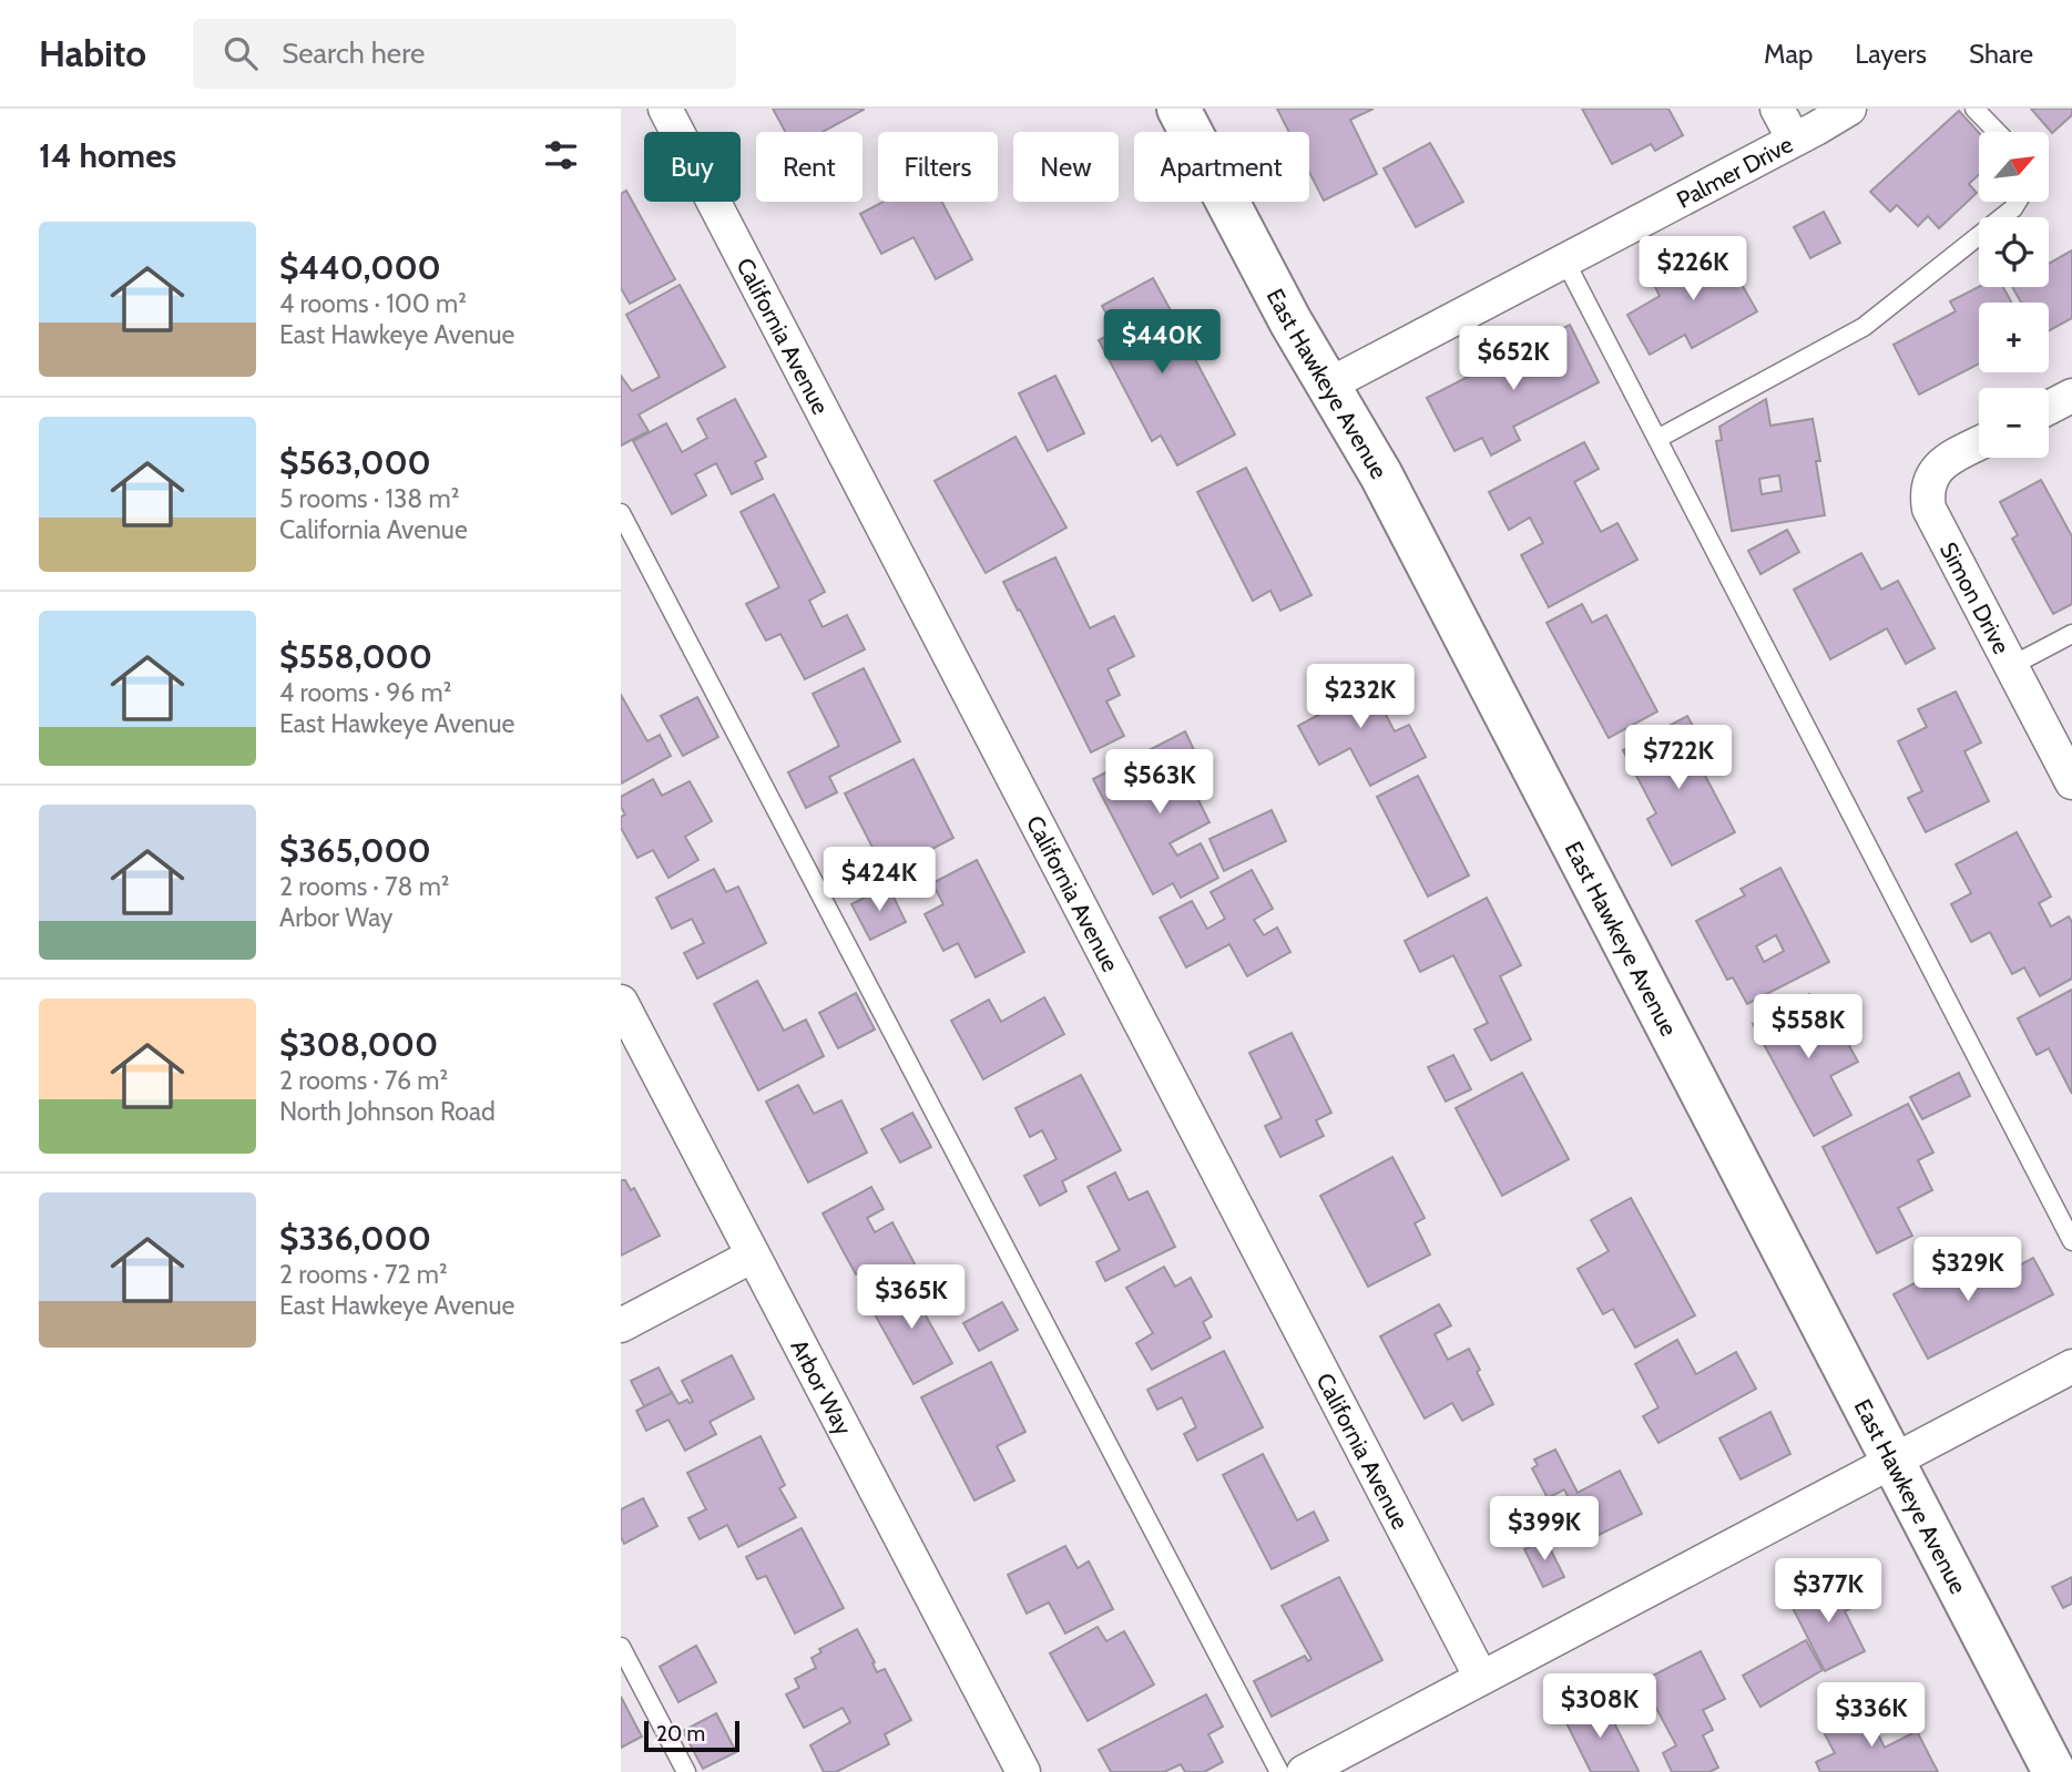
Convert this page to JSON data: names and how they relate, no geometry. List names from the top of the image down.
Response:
{
  "streets": {
    "street": [
      "Palmer Drive",
      "California Avenue",
      "East Hawkeye Avenue",
      "Simon Drive",
      "Arbor Way"
    ]
  },
  "crossings": [
    ["Palmer Drive", "East Hawkeye Avenue"]
  ],
  "scale_bar": "20 m",
  "north": "top right",
  "page": {
    "header": "Habito",
    "search": "Search here",
    "nav": ["Map", "Layers", "Share"],
    "heading": "14 homes",
    "map_buttons": ["+", "−"],
    "chip": [
      "Buy",
      "Rent",
      "Filters",
      "New",
      "Apartment"
    ],
    "list": [
      {
        "name": "$440,000",
        "note": "4 rooms · 100 m² · East Hawkeye Avenue"
      },
      {
        "name": "$563,000",
        "note": "5 rooms · 138 m² · California Avenue"
      },
      {
        "name": "$558,000",
        "note": "4 rooms · 96 m² · East Hawkeye Avenue"
      },
      {
        "name": "$365,000",
        "note": "2 rooms · 78 m² · Arbor Way"
      },
      {
        "name": "$308,000",
        "note": "2 rooms · 76 m² · North Johnson Road"
      },
      {
        "name": "$336,000",
        "note": "2 rooms · 72 m² · East Hawkeye Avenue"
      }
    ],
    "price": [
      "$226K",
      "$440K",
      "$652K",
      "$232K",
      "$722K",
      "$563K",
      "$424K",
      "$558K",
      "$329K",
      "$365K",
      "$399K",
      "$377K",
      "$308K",
      "$336K"
    ],
    "scale": "20 m"
  }
}
